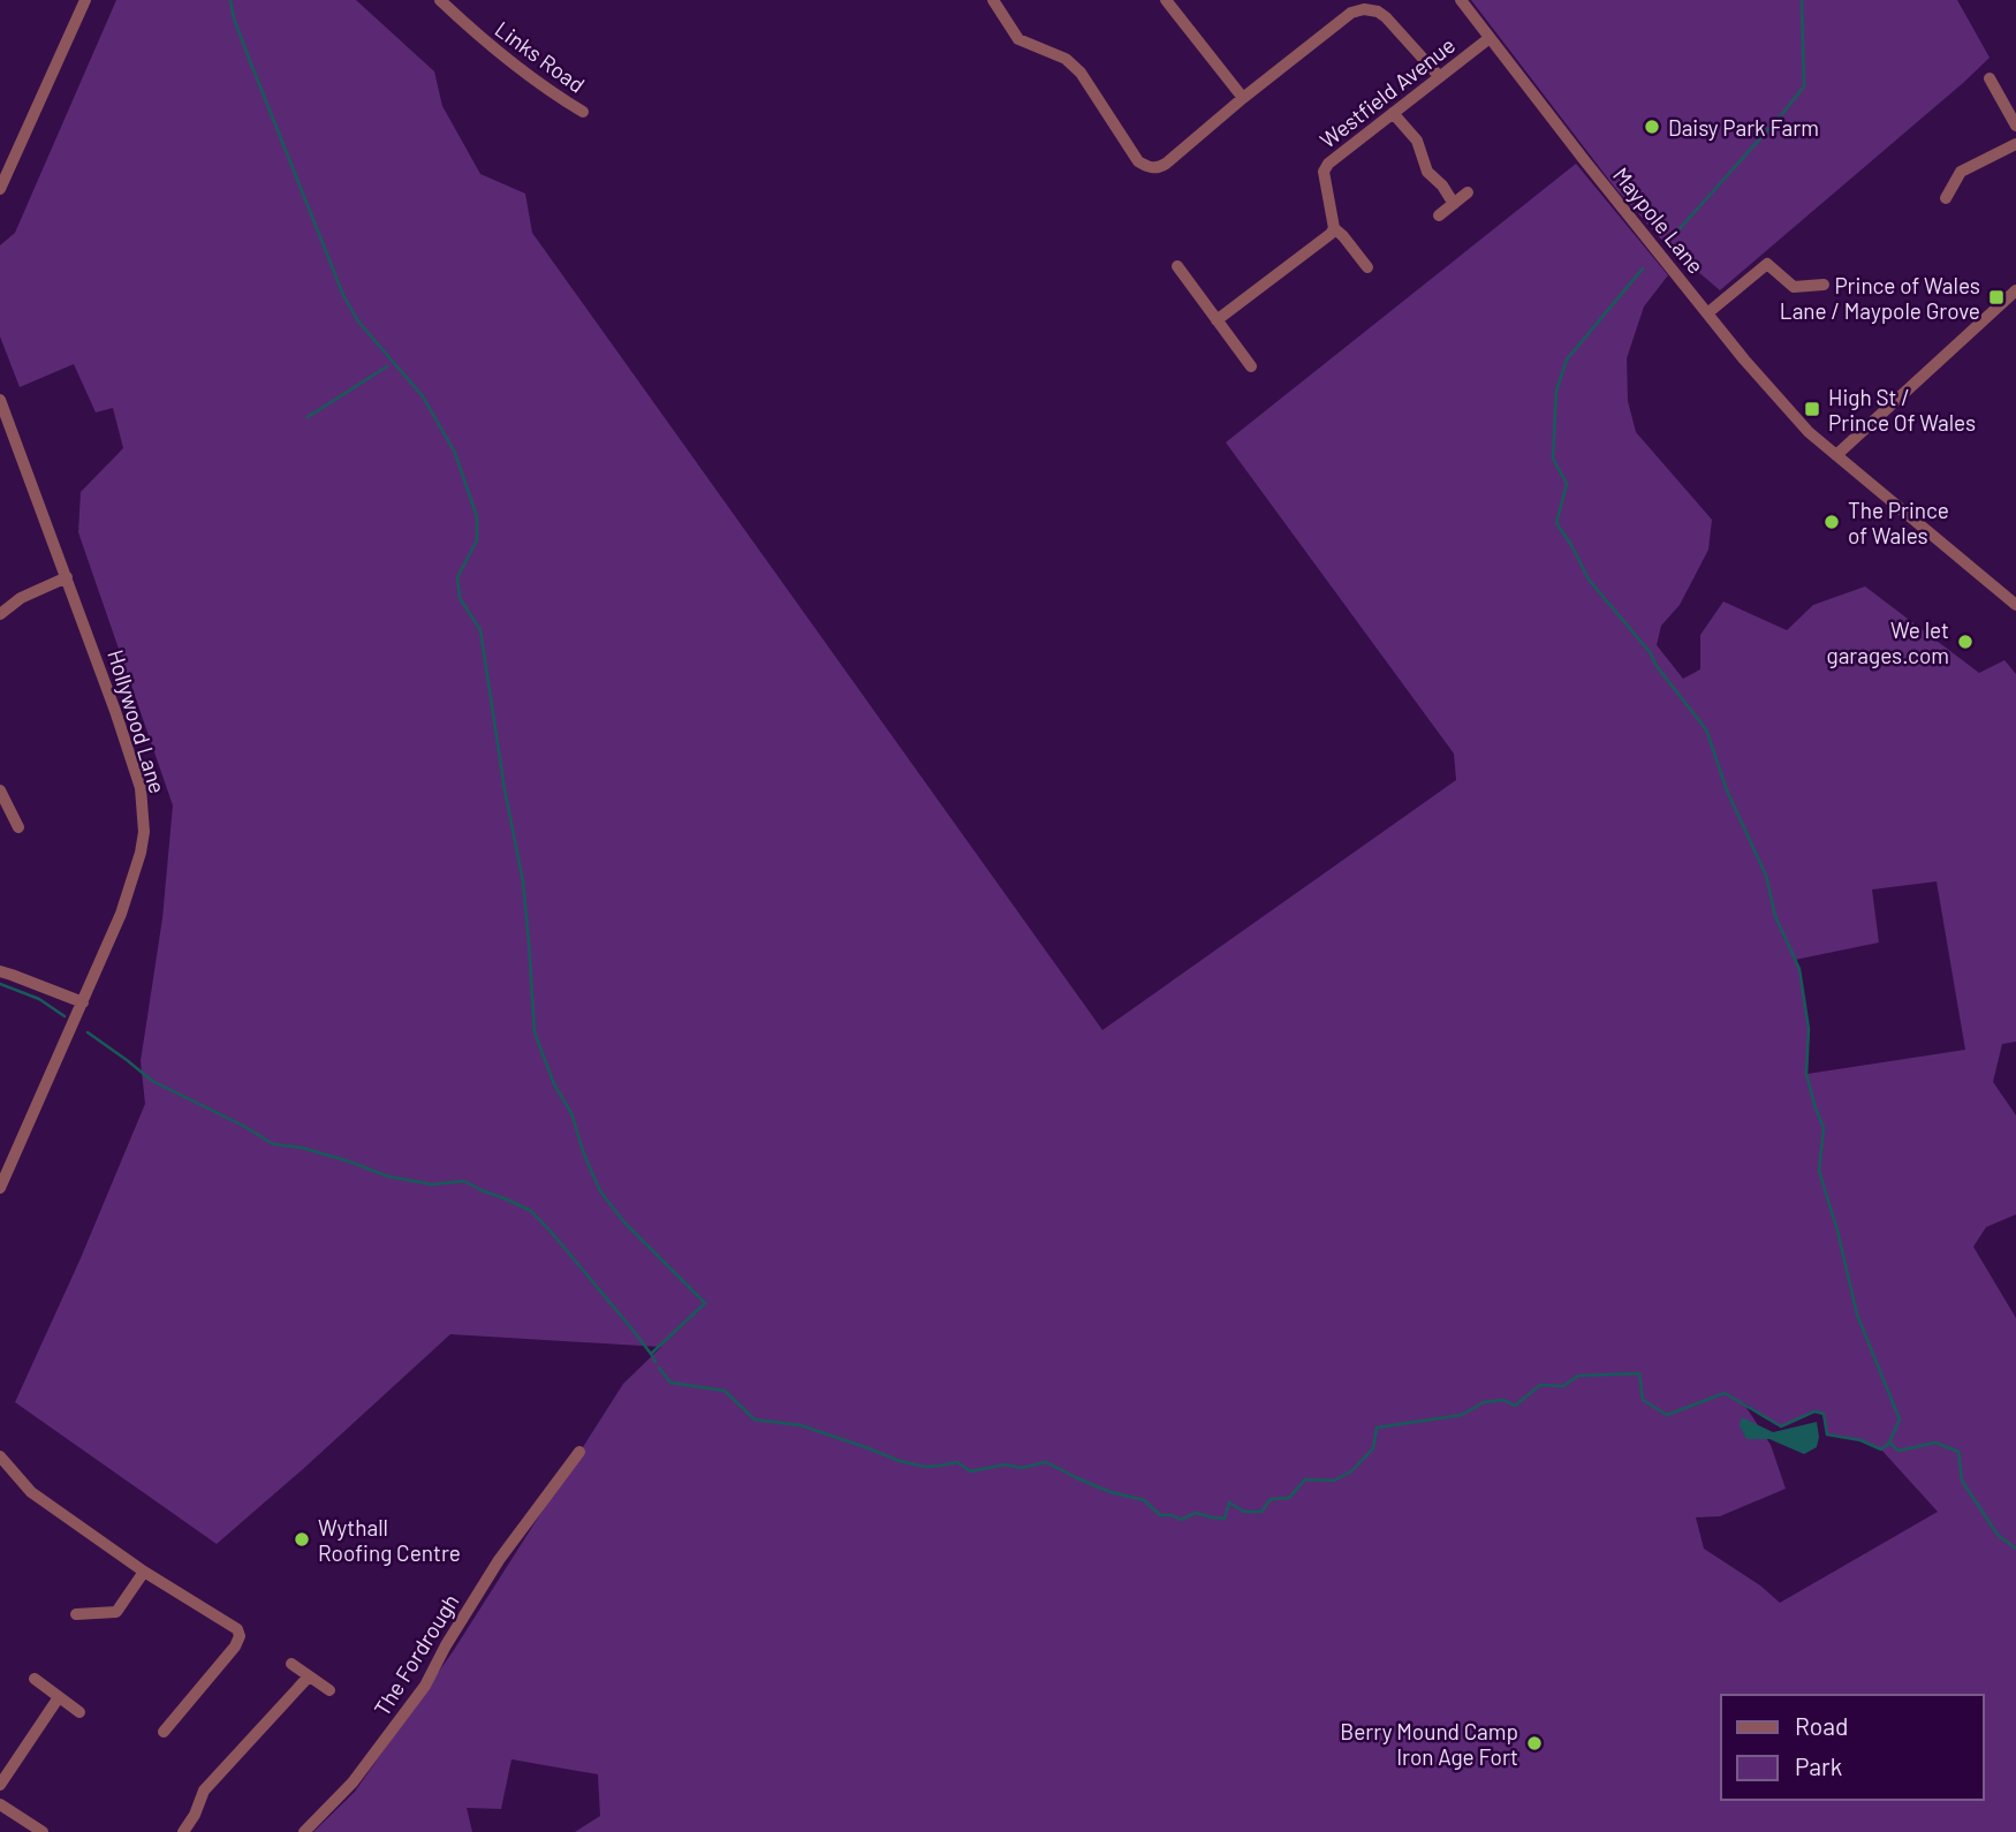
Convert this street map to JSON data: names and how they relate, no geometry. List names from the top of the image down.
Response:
{
  "streets": {
    "street": [
      "Links Road",
      "Westfield Avenue",
      "Maypole Lane",
      "Hollywood Lane",
      "The Fordrough"
    ]
  },
  "crossings": [
    ["Westfield Avenue", "Maypole Lane"]
  ],
  "places": {
    "other": [
      "Daisy Park Farm",
      "The Prince of Wales",
      "We let garages.com",
      "Wythall Roofing Centre",
      "Berry Mound Camp Iron Age Fort"
    ],
    "transit": ["Prince of Wales Lane / Maypole Grove", "High St / Prince Of Wales"]
  },
  "legend": ["Road", "Park"]
}
